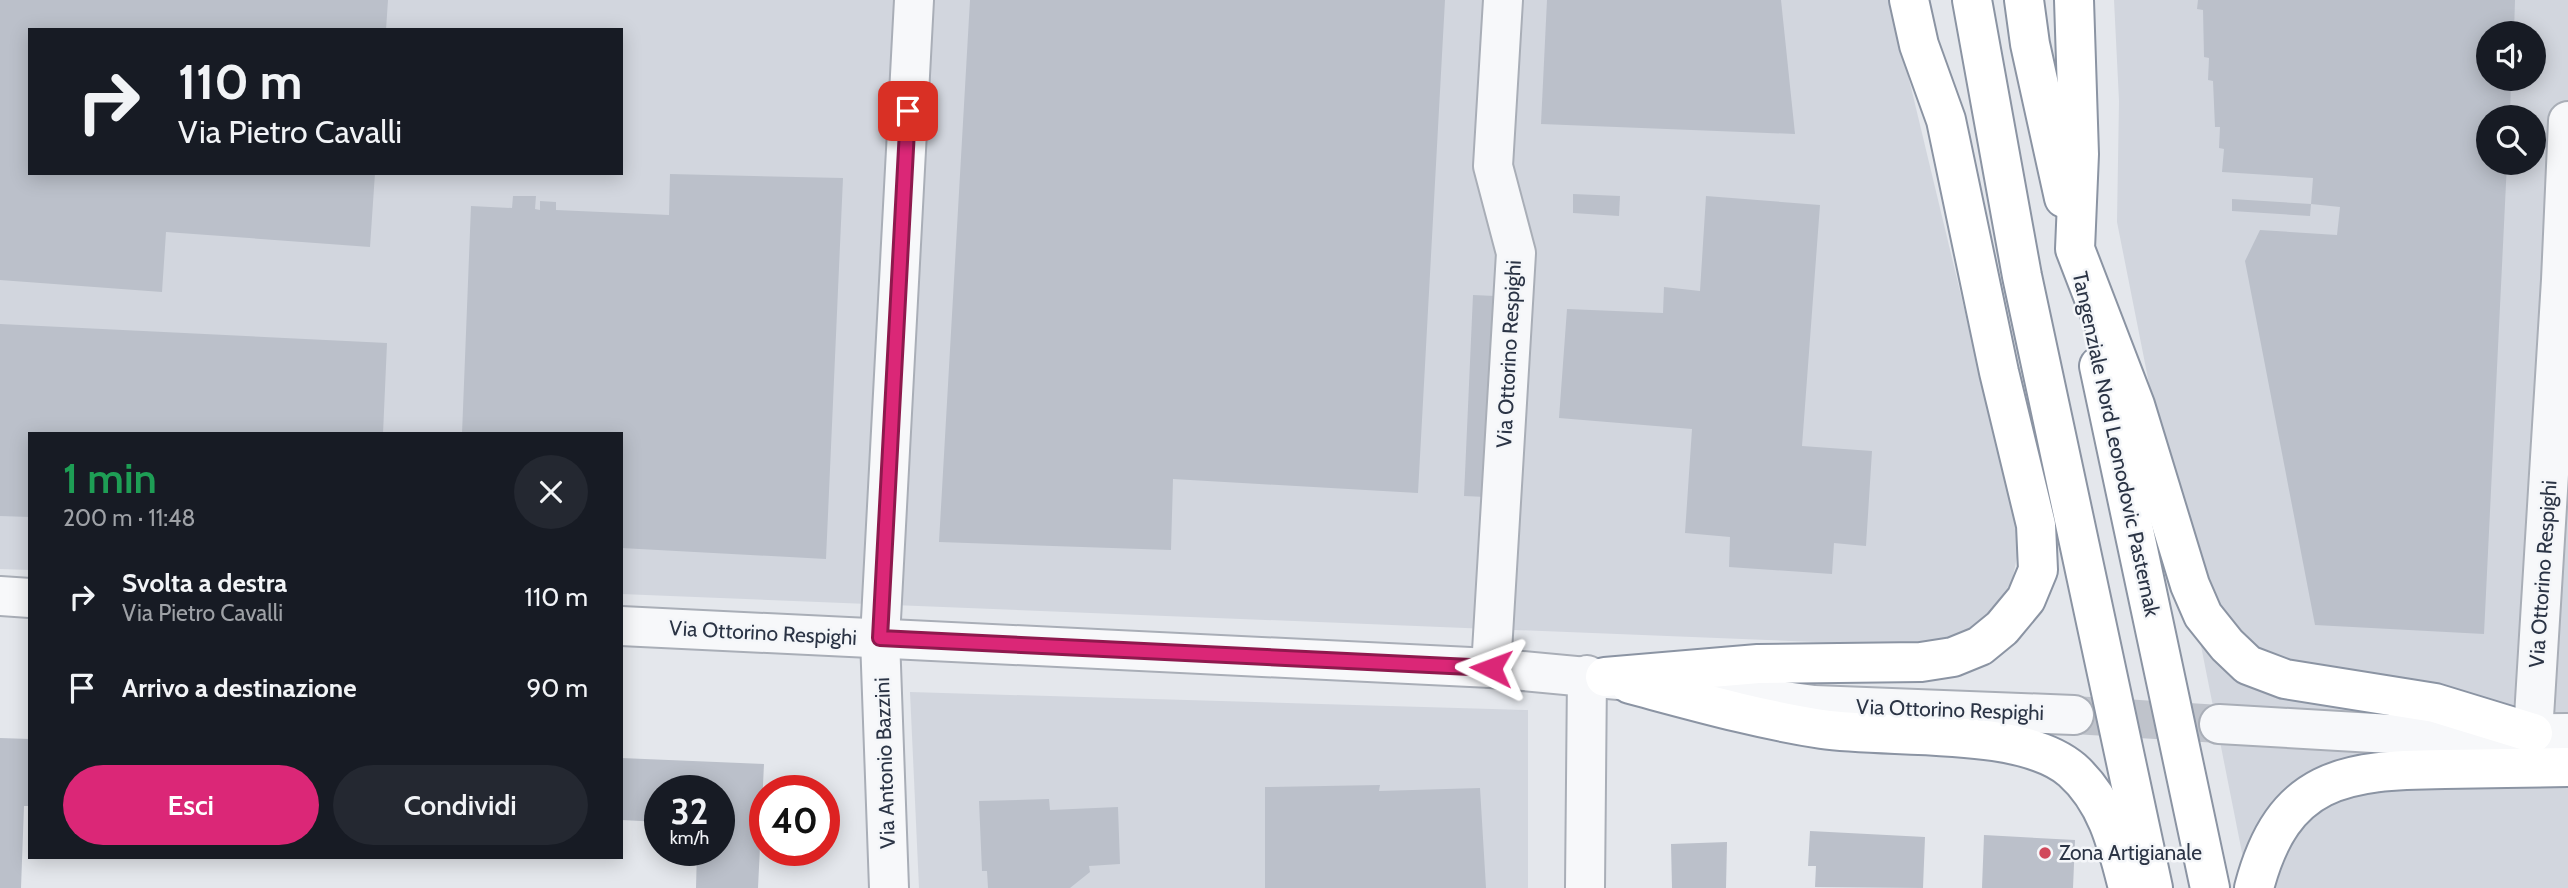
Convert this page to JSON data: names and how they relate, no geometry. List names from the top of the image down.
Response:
{
  "streets": {
    "highway": ["Tangenziale Nord Leonodovic Pasternak"],
    "street": ["Via Ottorino Respighi", "Via Antonio Bazzini"]
  },
  "crossings": [
    ["Via Ottorino Respighi", "Via Antonio Bazzini"]
  ],
  "places": ["Zona Artigianale"],
  "page": {
    "turn": ["110 m", "Via Pietro Cavalli"],
    "heading": ["1 min", "200 m · 11:48"],
    "list": [
      {
        "name": "Svolta a destra",
        "note": "Via Pietro Cavalli",
        "value": "110 m"
      },
      {
        "name": "Arrivo a destinazione",
        "value": "90 m"
      }
    ],
    "buttons": ["Esci", "Condividi"],
    "speed": "32 km/h",
    "limit": "40"
  }
}
